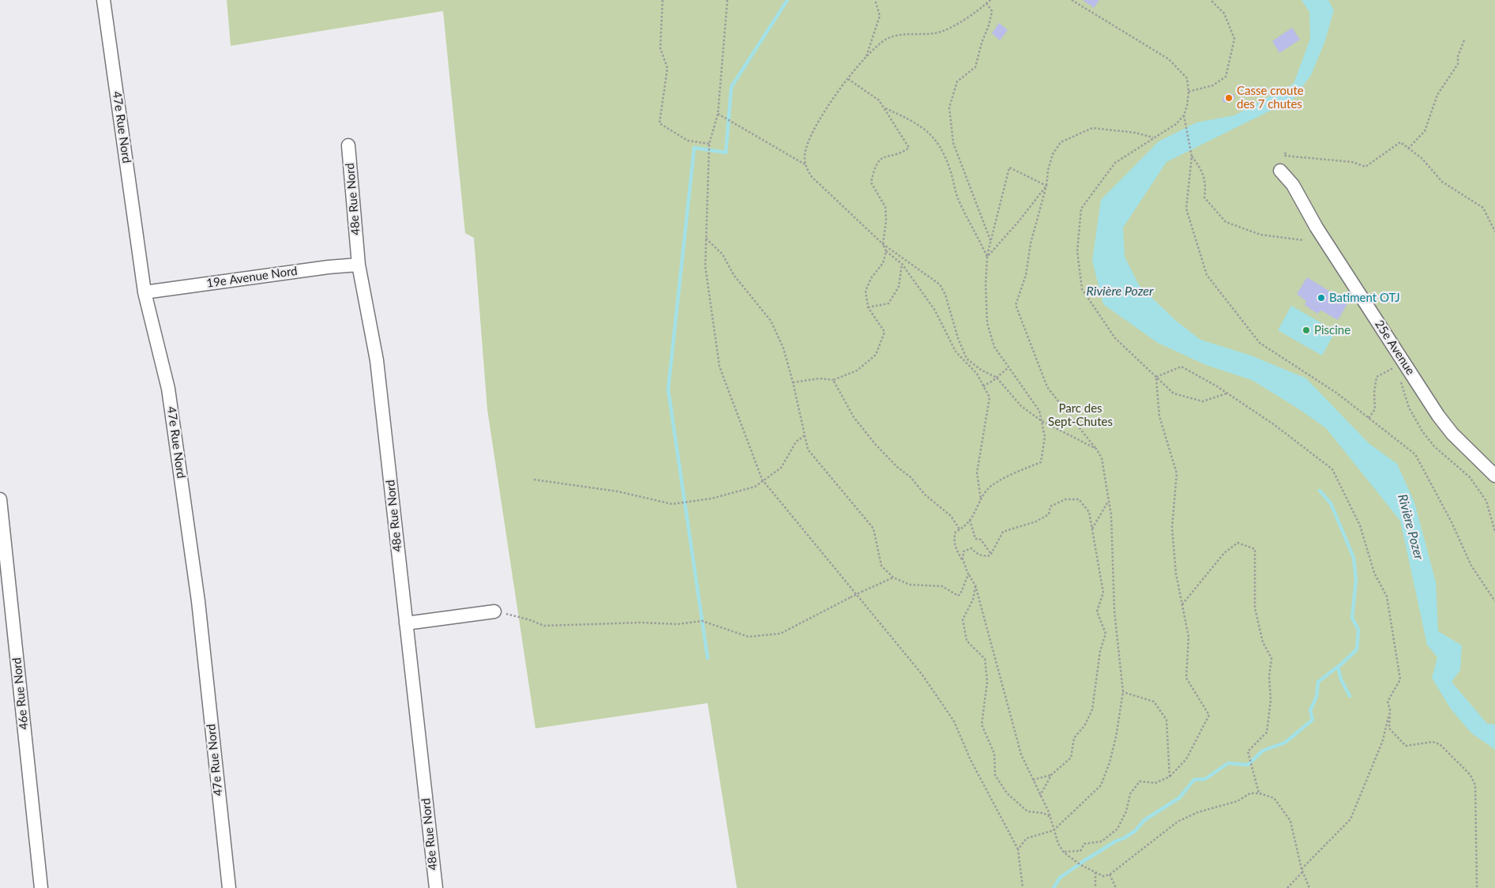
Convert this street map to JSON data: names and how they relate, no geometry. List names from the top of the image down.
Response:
{
  "streets": {
    "street": [
      "47e Rue Nord",
      "48e Rue Nord",
      "19e Avenue Nord",
      "25e Avenue",
      "46e Rue Nord"
    ]
  },
  "crossings": [
    ["47e Rue Nord", "19e Avenue Nord"],
    ["48e Rue Nord", "19e Avenue Nord"]
  ],
  "water": ["Rivière Pozer"],
  "parks": ["Parc des Sept-Chutes"],
  "places": ["Casse croute des 7 chutes", "Batiment OTJ", "Piscine"]
}
